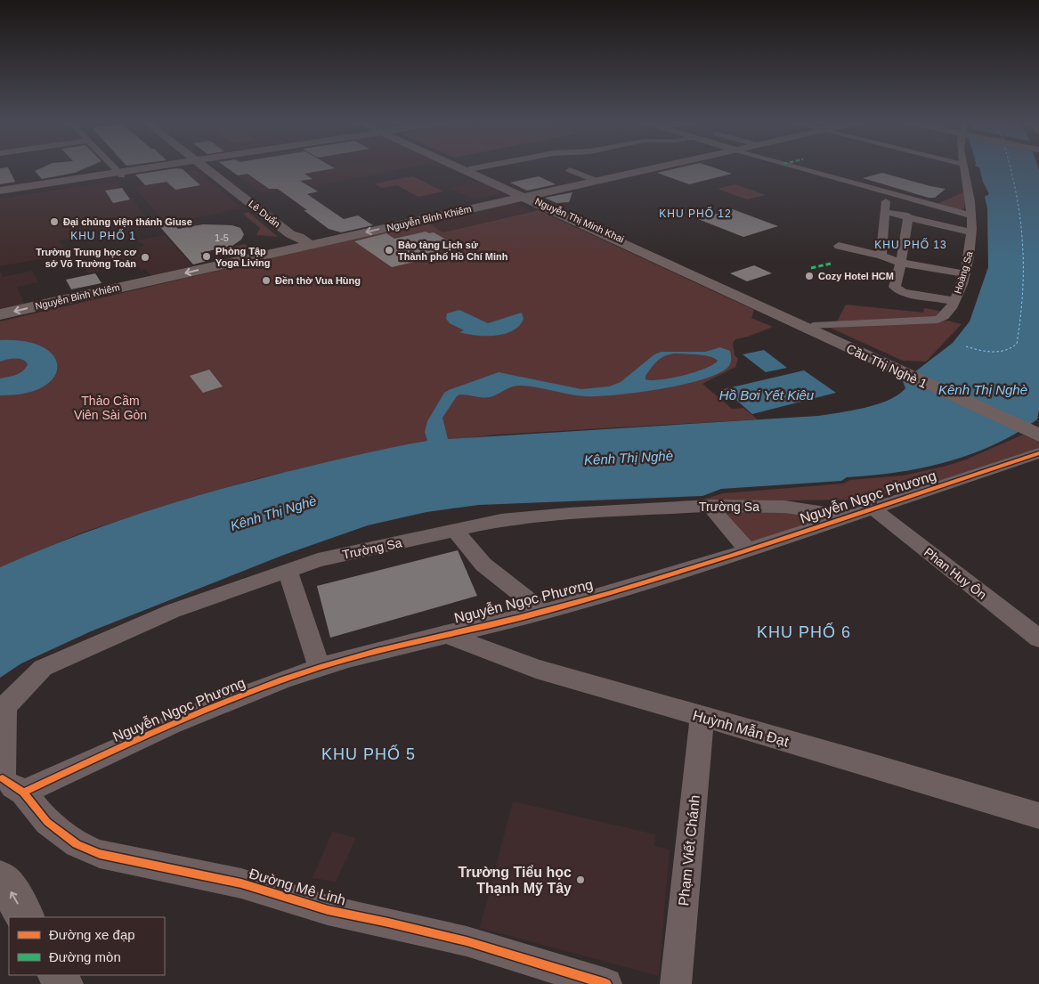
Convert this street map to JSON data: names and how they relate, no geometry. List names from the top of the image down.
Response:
{
  "streets": {
    "main road": [
      "Lê Duẩn",
      "Nguyễn Bỉnh Khiêm",
      "Nguyễn Thị Minh Khai",
      "Cầu Thị Nghè 1"
    ],
    "street": [
      "Hoàng Sa",
      "Nguyễn Ngọc Phương",
      "Trường Sa",
      "Phan Huy Ôn",
      "Huỳnh Mẫn Đạt",
      "Phạm Viết Chánh",
      "Đường Mê Linh"
    ]
  },
  "crossings": [
    ["Lê Duẩn", "Nguyễn Bỉnh Khiêm"],
    ["Nguyễn Bỉnh Khiêm", "Nguyễn Thị Minh Khai"],
    ["Nguyễn Thị Minh Khai", "Hoàng Sa"],
    ["Nguyễn Thị Minh Khai", "Cầu Thị Nghè 1"],
    ["Nguyễn Ngọc Phương", "Trường Sa"],
    ["Nguyễn Ngọc Phương", "Phan Huy Ôn"],
    ["Nguyễn Ngọc Phương", "Huỳnh Mẫn Đạt"],
    ["Nguyễn Ngọc Phương", "Đường Mê Linh"],
    ["Trường Sa", "Đường Mê Linh"],
    ["Huỳnh Mẫn Đạt", "Phạm Viết Chánh"]
  ],
  "districts": [
    "KHU PHỐ 12",
    "KHU PHỐ 1",
    "KHU PHỐ 13",
    "KHU PHỐ 6",
    "KHU PHỐ 5"
  ],
  "water": ["Kênh Thị Nghè", "Hồ Bơi Yết Kiêu"],
  "parks": ["Thảo Cầm Viên Sài Gòn"],
  "places": [
    "Đại chủng viện thánh Giuse",
    "Bảo tàng Lịch sử Thành phố Hồ Chí Minh",
    "Phòng Tập Yoga Living",
    "Trường Trung học cơ sở Võ Trường Toản",
    "Cozy Hotel HCM",
    "Đền thờ Vua Hùng",
    "Trường Tiểu học Thạnh Mỹ Tây"
  ],
  "house_numbers": ["1-5"],
  "legend": ["Đường xe đạp", "Đường mòn"]
}
